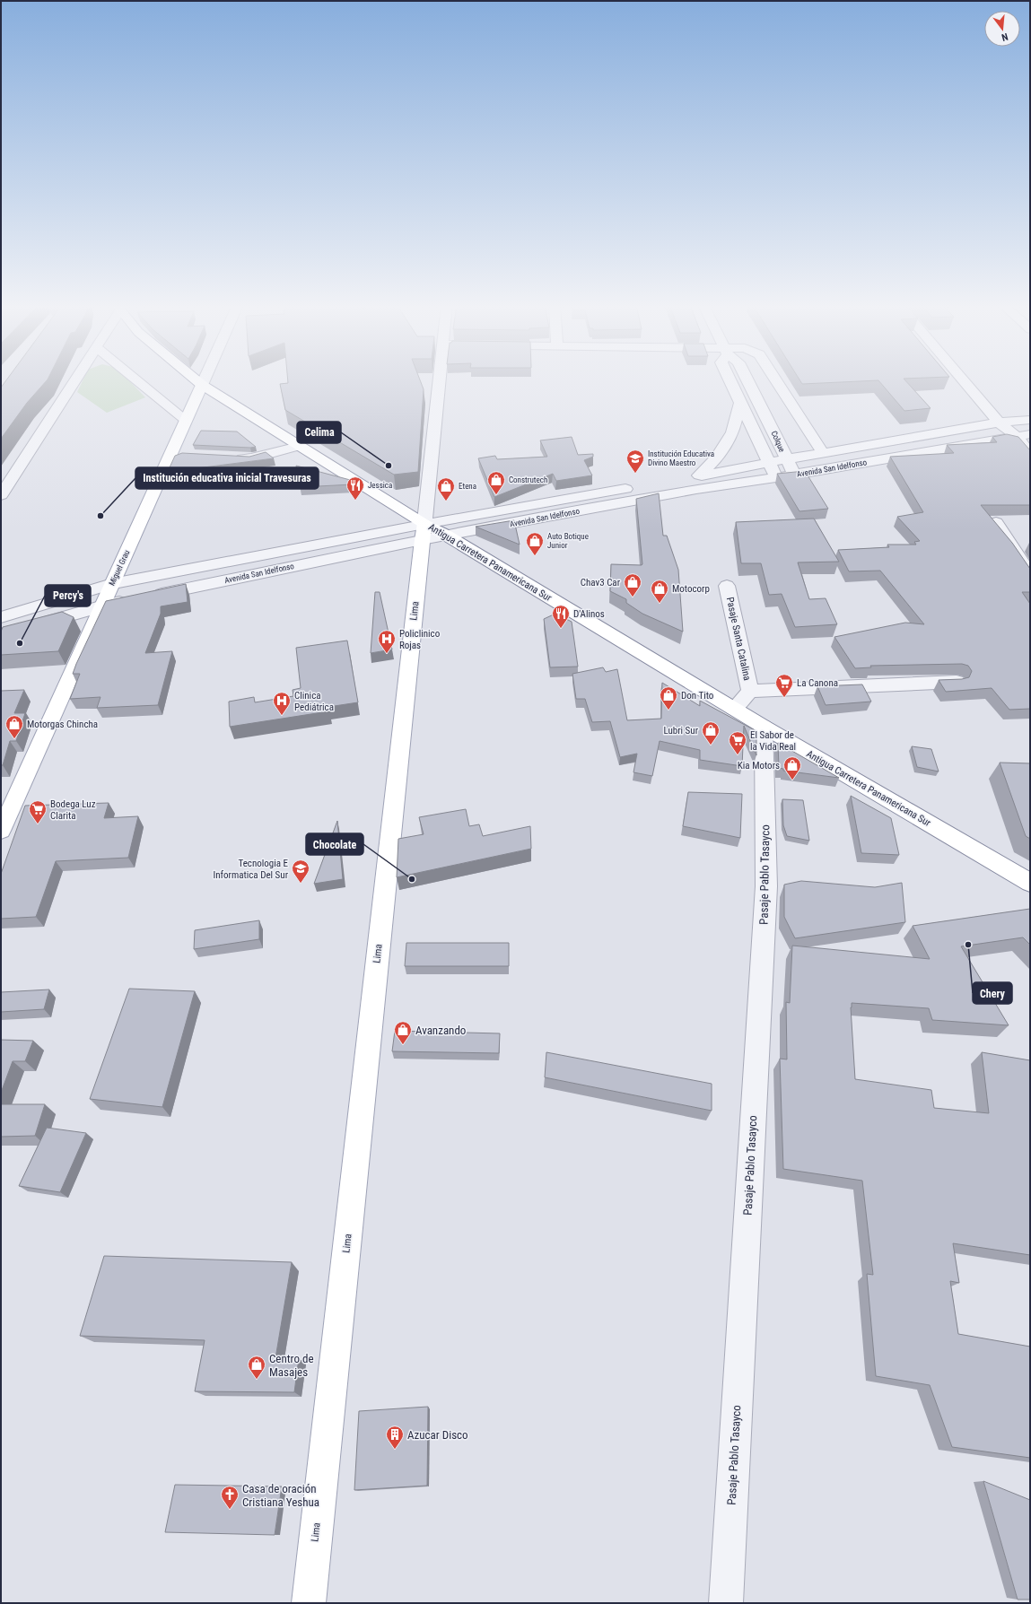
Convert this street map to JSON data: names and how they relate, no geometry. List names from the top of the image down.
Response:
{
  "streets": {
    "main road": ["Antigua Carretera Panamericana Sur", "Miguel Grau", "Lima"],
    "street": [
      "Colque",
      "Avenida San Idelfonso",
      "Pasaje Santa Catalina",
      "Pasaje Pablo Tasayco"
    ]
  },
  "crossings": [
    ["Colque", "Avenida San Idelfonso"],
    ["Avenida San Idelfonso", "Antigua Carretera Panamericana Sur"],
    ["Avenida San Idelfonso", "Miguel Grau"],
    ["Avenida San Idelfonso", "Lima"],
    ["Antigua Carretera Panamericana Sur", "Miguel Grau"],
    ["Antigua Carretera Panamericana Sur", "Lima"],
    ["Antigua Carretera Panamericana Sur", "Pasaje Santa Catalina"],
    ["Antigua Carretera Panamericana Sur", "Pasaje Pablo Tasayco"]
  ],
  "places": {
    "other": [
      "Celima",
      "Institución educativa inicial Travesuras",
      "Percy's",
      "Chocolate",
      "Chery"
    ],
    "school or university": ["Institución Educativa Divino Maestro", "Tecnologia E Informatica Del Sur"],
    "shop": [
      "Construtech",
      "Etena",
      "Auto Botique Junior",
      "Chav3 Car",
      "Motocorp",
      "Don Tito",
      "Motorgas Chincha",
      "Lubri Sur",
      "Kia Motors",
      "Avanzando",
      "Centro de Masajes"
    ],
    "restaurant": ["Jessica", "D'Alinos"],
    "hospital": ["Policlinico Rojas", "Clinica Pediátrica"],
    "supermarket": ["La Canona", "El Sabor de la Vida Real", "Bodega Luz Clarita"],
    "building": ["Azucar Disco"],
    "church": ["Casa de oración Cristiana Yeshua"]
  },
  "north": "bottom"
}
